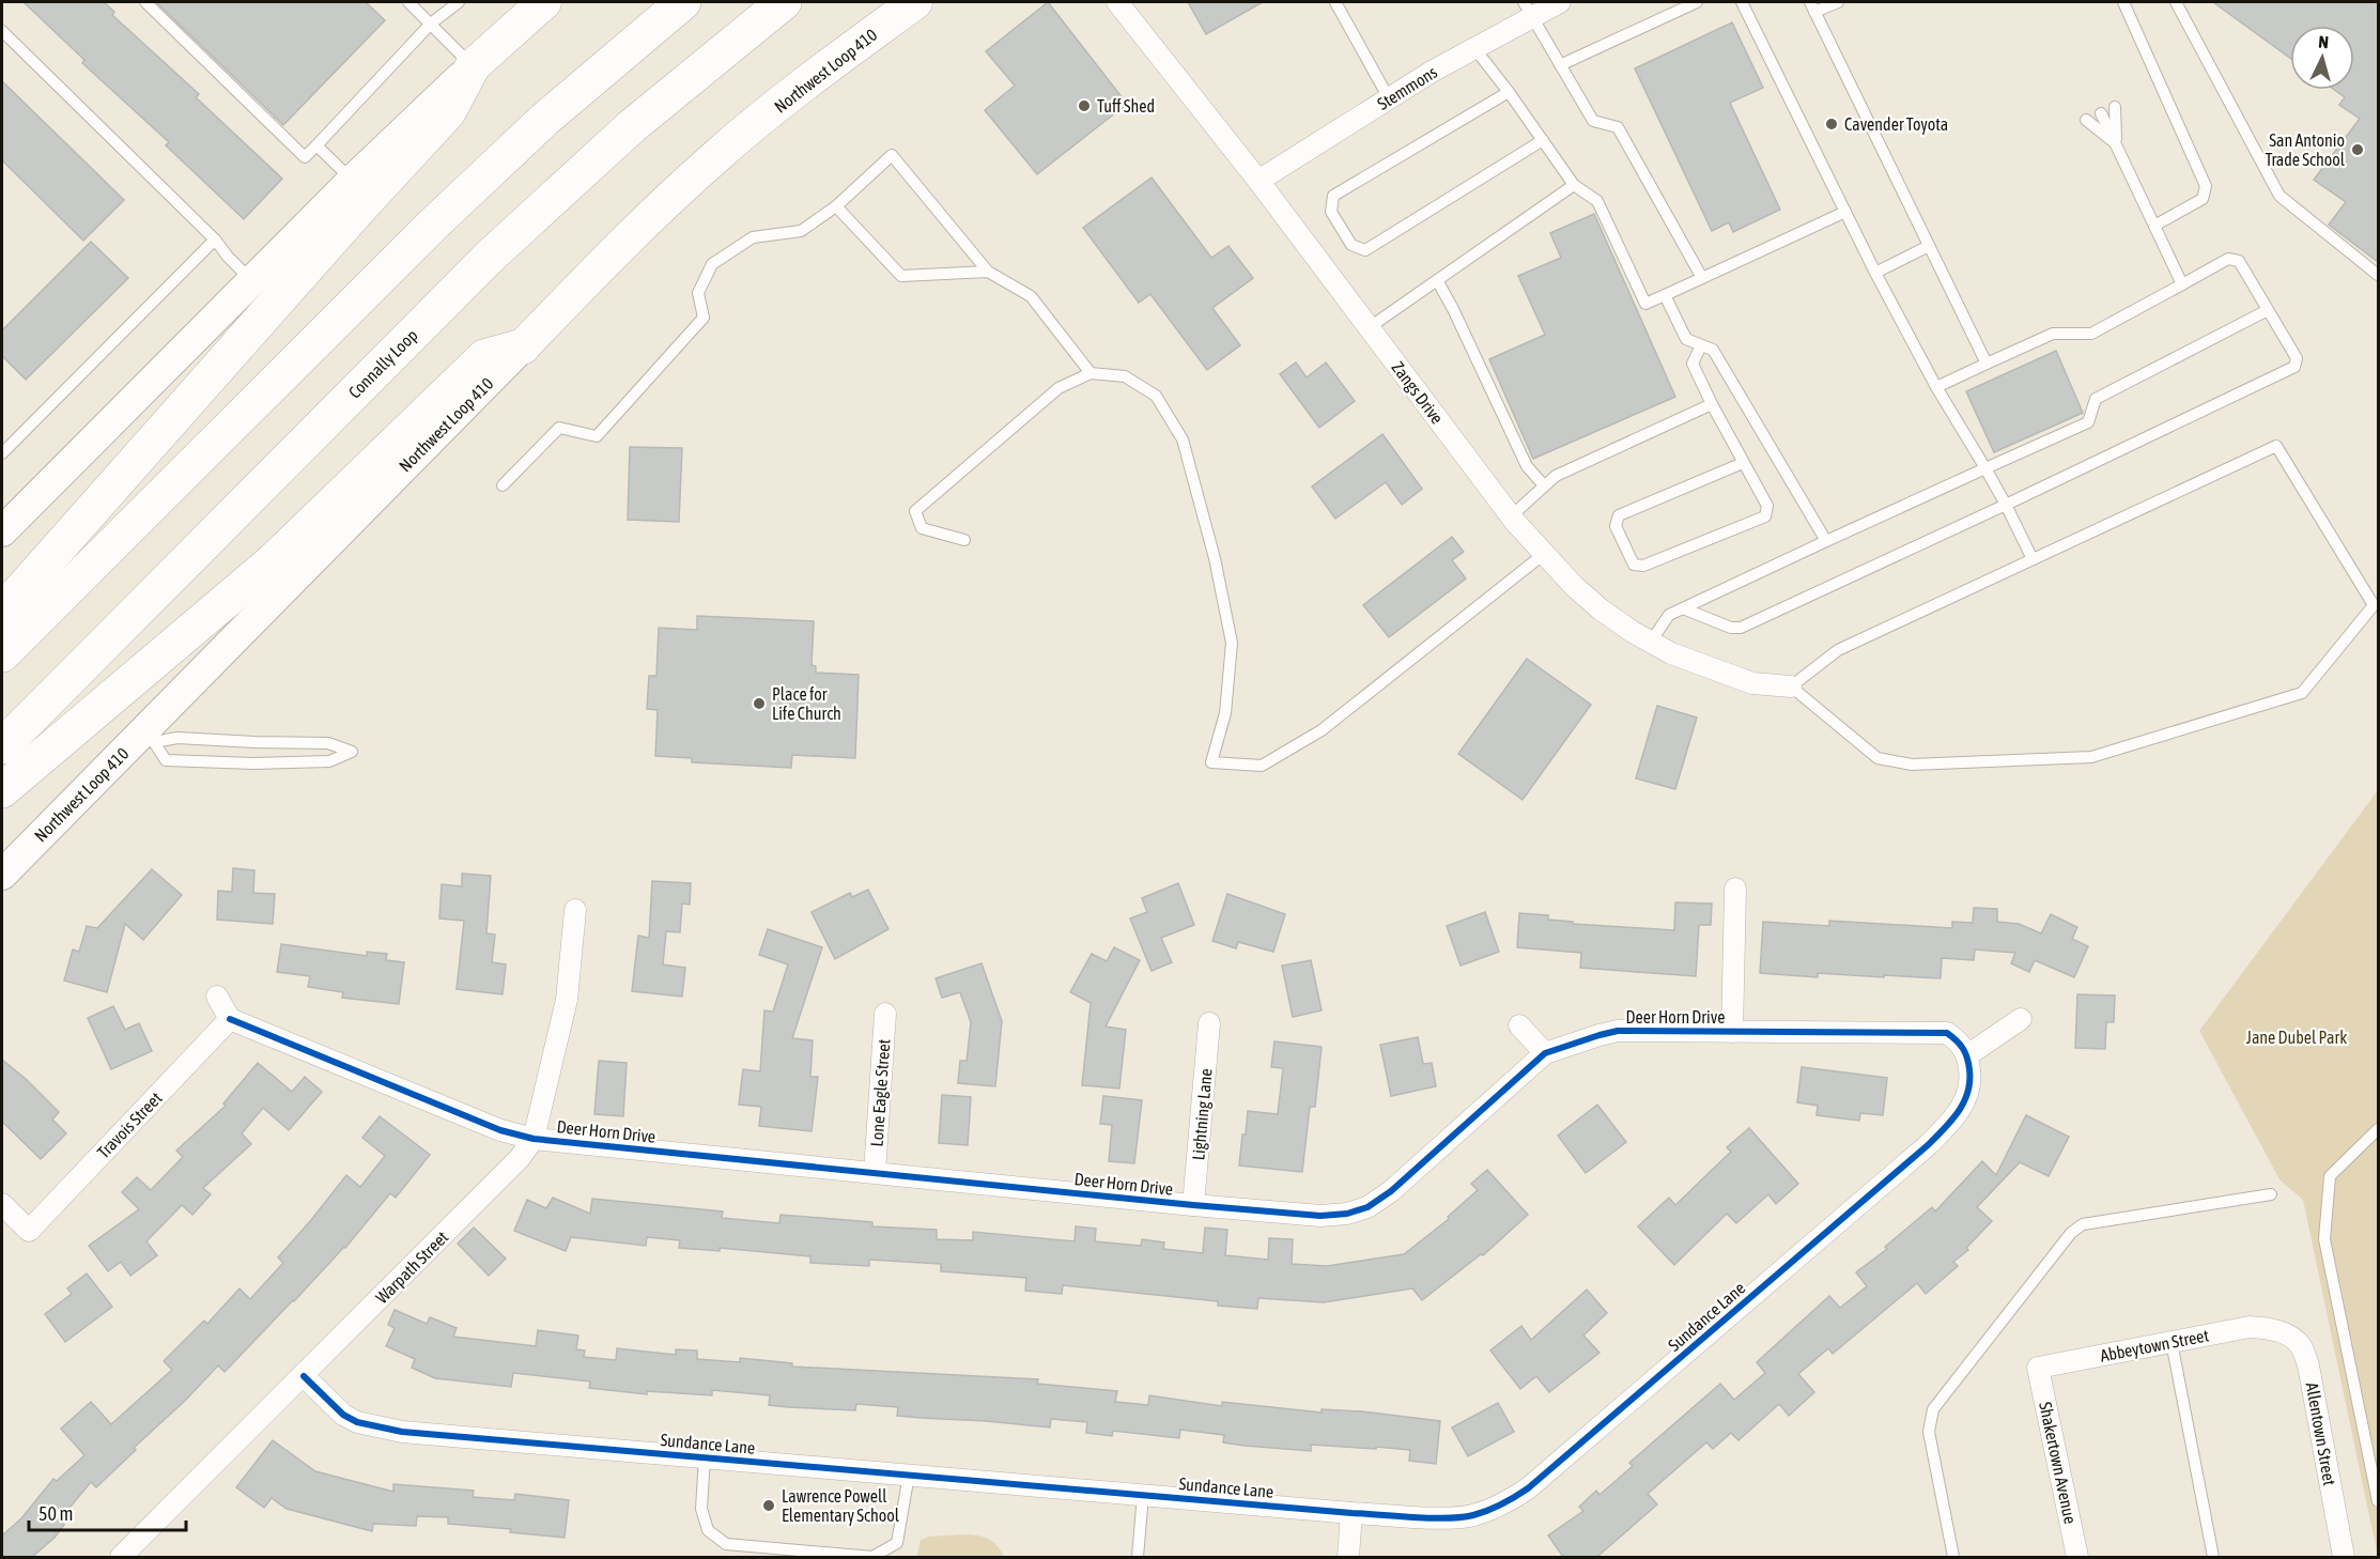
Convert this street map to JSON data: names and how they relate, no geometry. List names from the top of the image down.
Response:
{
  "streets": {
    "highway": ["Connally Loop"],
    "main road": ["Northwest Loop 410"],
    "street": [
      "Stemmons",
      "Zangs Drive",
      "Deer Horn Drive",
      "Lone Eagle Street",
      "Lightning Lane",
      "Travois Street",
      "Warpath Street",
      "Sundance Lane",
      "Abbeytown Street",
      "Allentown Street",
      "Shakertown Avenue"
    ]
  },
  "crossings": [
    ["Stemmons", "Zangs Drive"],
    ["Deer Horn Drive", "Lone Eagle Street"],
    ["Deer Horn Drive", "Lightning Lane"],
    ["Deer Horn Drive", "Travois Street"],
    ["Deer Horn Drive", "Warpath Street"],
    ["Deer Horn Drive", "Sundance Lane"],
    ["Warpath Street", "Sundance Lane"],
    ["Abbeytown Street", "Allentown Street"],
    ["Abbeytown Street", "Shakertown Avenue"]
  ],
  "parks": ["Jane Dubel Park"],
  "places": [
    "Tuff Shed",
    "Cavender Toyota",
    "San Antonio Trade School",
    "Place for Life Church",
    "Lawrence Powell Elementary School"
  ],
  "scale_bar": "50 m",
  "north": "top"
}
